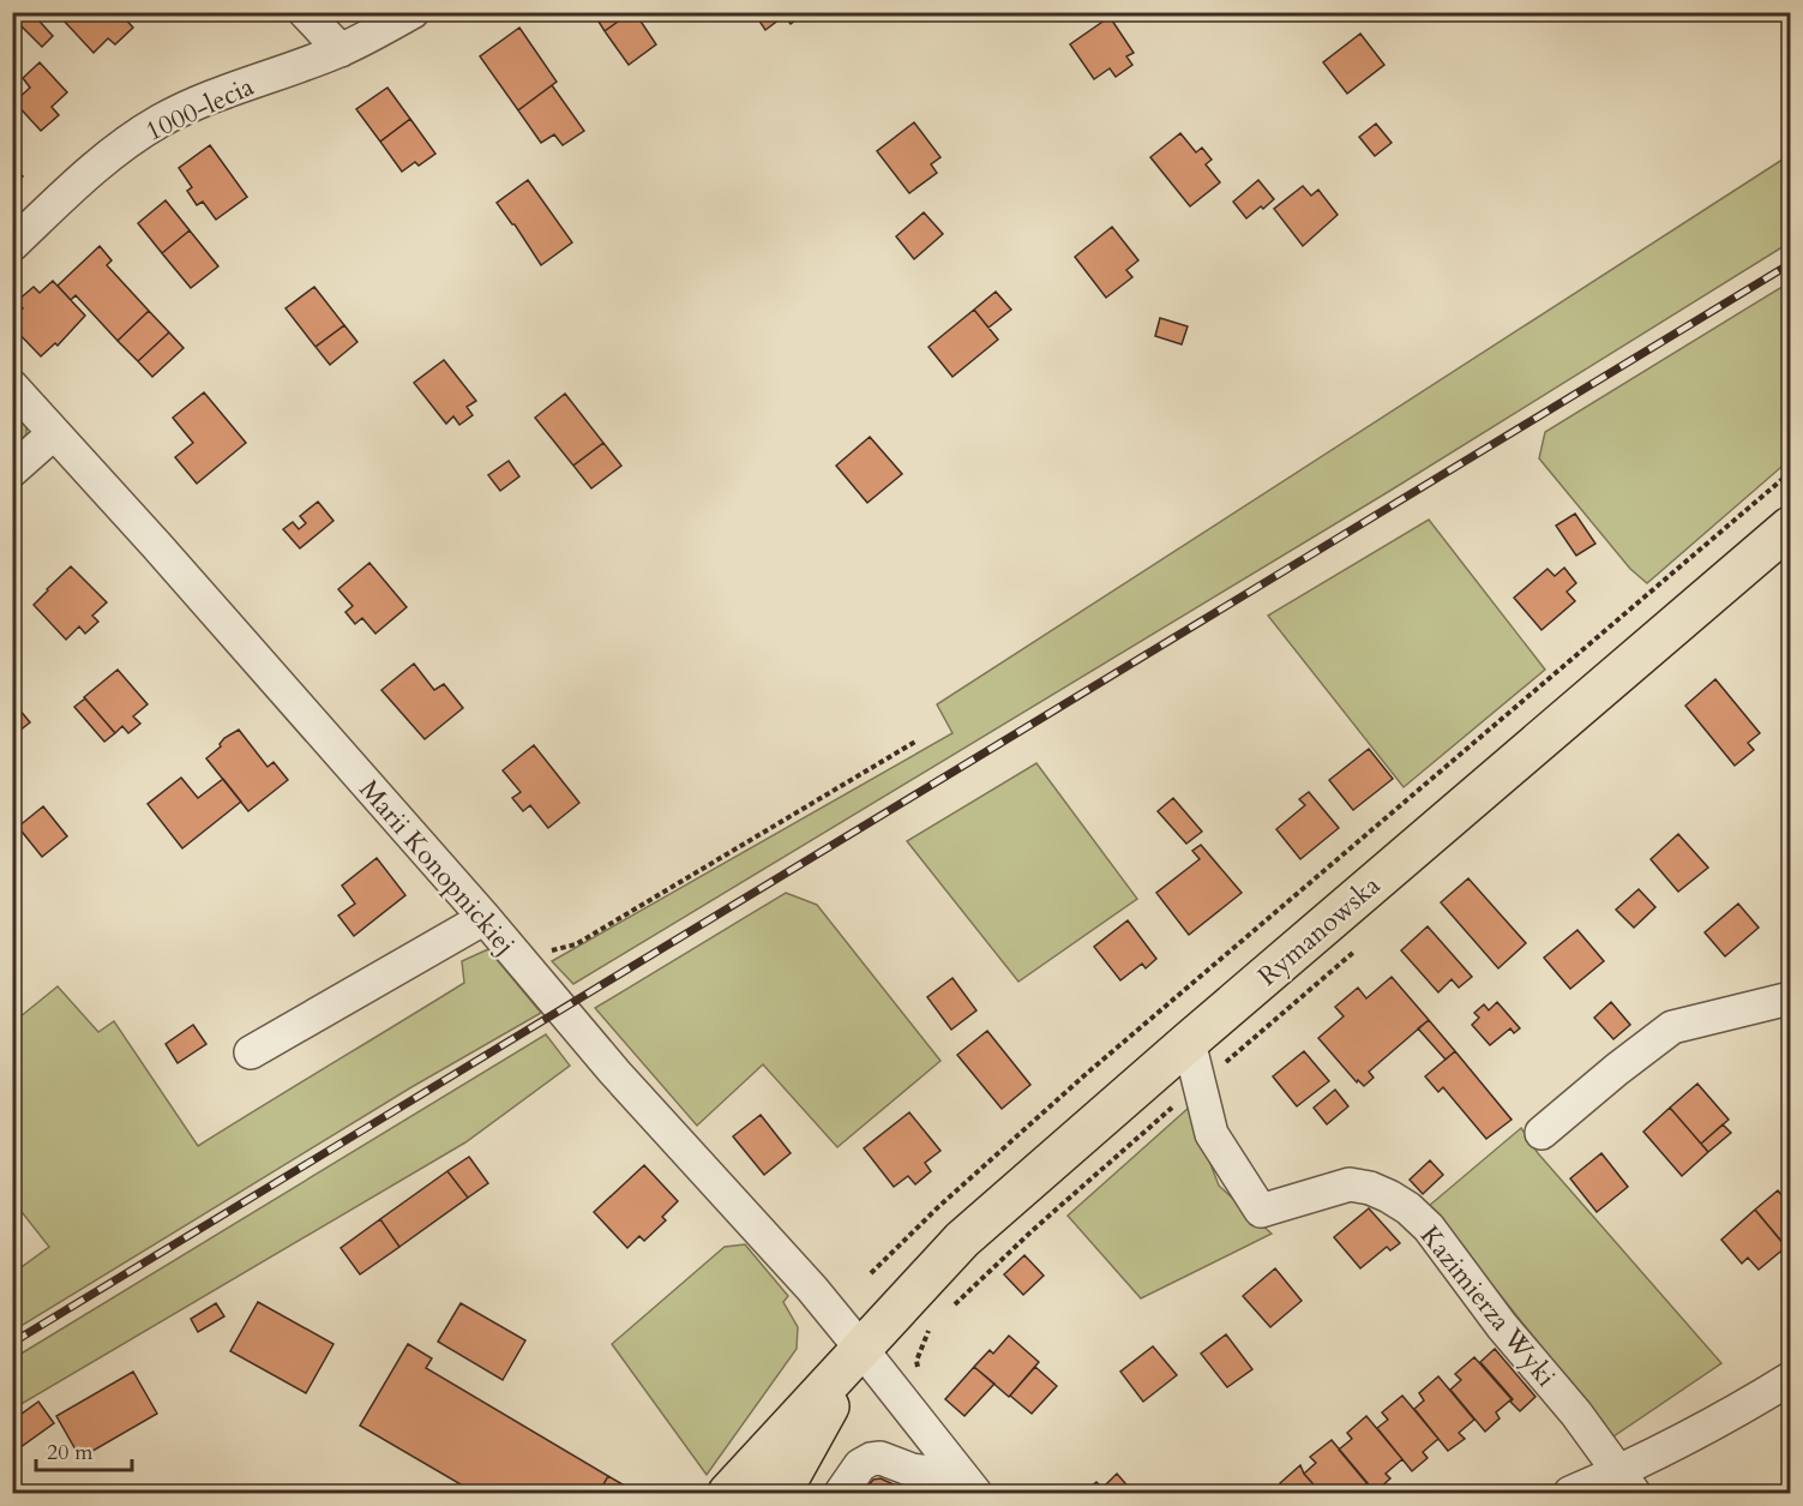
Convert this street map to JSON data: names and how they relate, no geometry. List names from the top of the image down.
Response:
{
  "streets": {
    "main road": ["Rymanowska"],
    "street": ["1000-lecia", "Marii Konopnickiej", "Kazimierza Wyki"]
  },
  "crossings": [
    ["Marii Konopnickiej", "Rymanowska"],
    ["Rymanowska", "Kazimierza Wyki"]
  ],
  "scale_bar": "20 m"
}
